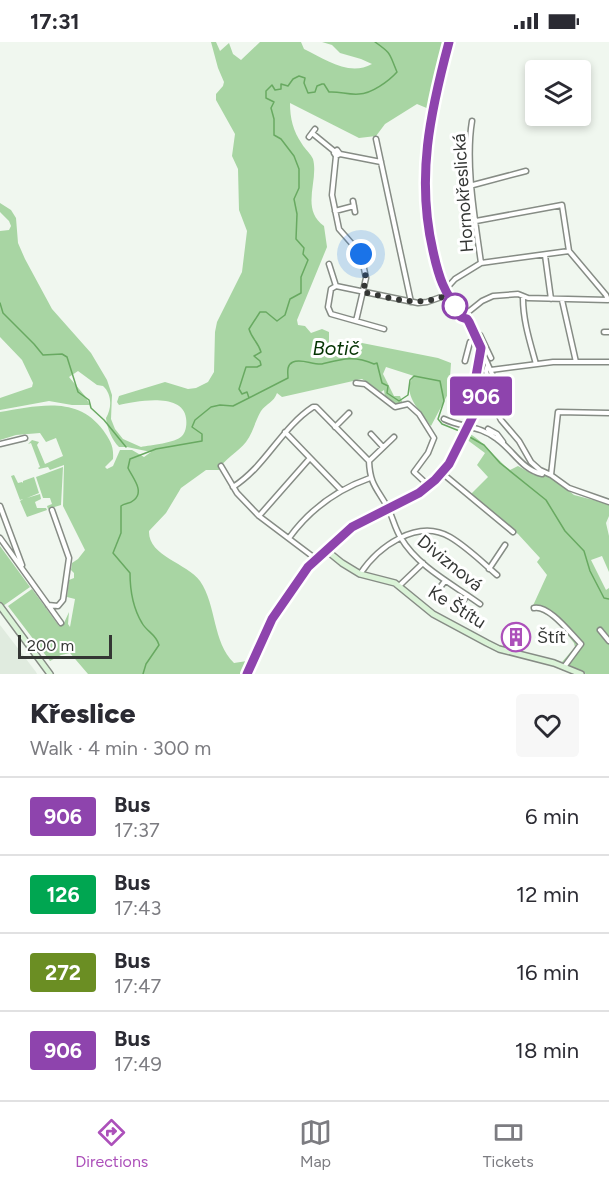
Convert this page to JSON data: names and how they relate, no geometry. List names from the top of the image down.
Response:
{
  "streets": {
    "street": ["Hornokřeslická", "Diviznová", "Ke Štítu"]
  },
  "water": ["Botič"],
  "places": {
    "building": ["Štít"]
  },
  "lines": ["bus line 906"],
  "scale_bar": "200 m",
  "page": {
    "status": "17:31",
    "on_map": "906",
    "scale": "200 m",
    "heading": ["Křeslice", "Walk · 4 min · 300 m"],
    "list": [
      {
        "mark": "906",
        "name": "Bus",
        "note": "17:37",
        "value": "6 min"
      },
      {
        "mark": "126",
        "name": "Bus",
        "note": "17:43",
        "value": "12 min"
      },
      {
        "mark": "272",
        "name": "Bus",
        "note": "17:47",
        "value": "16 min"
      },
      {
        "mark": "906",
        "name": "Bus",
        "note": "17:49",
        "value": "18 min"
      }
    ],
    "tabs": ["Directions", "Map", "Tickets"]
  }
}
